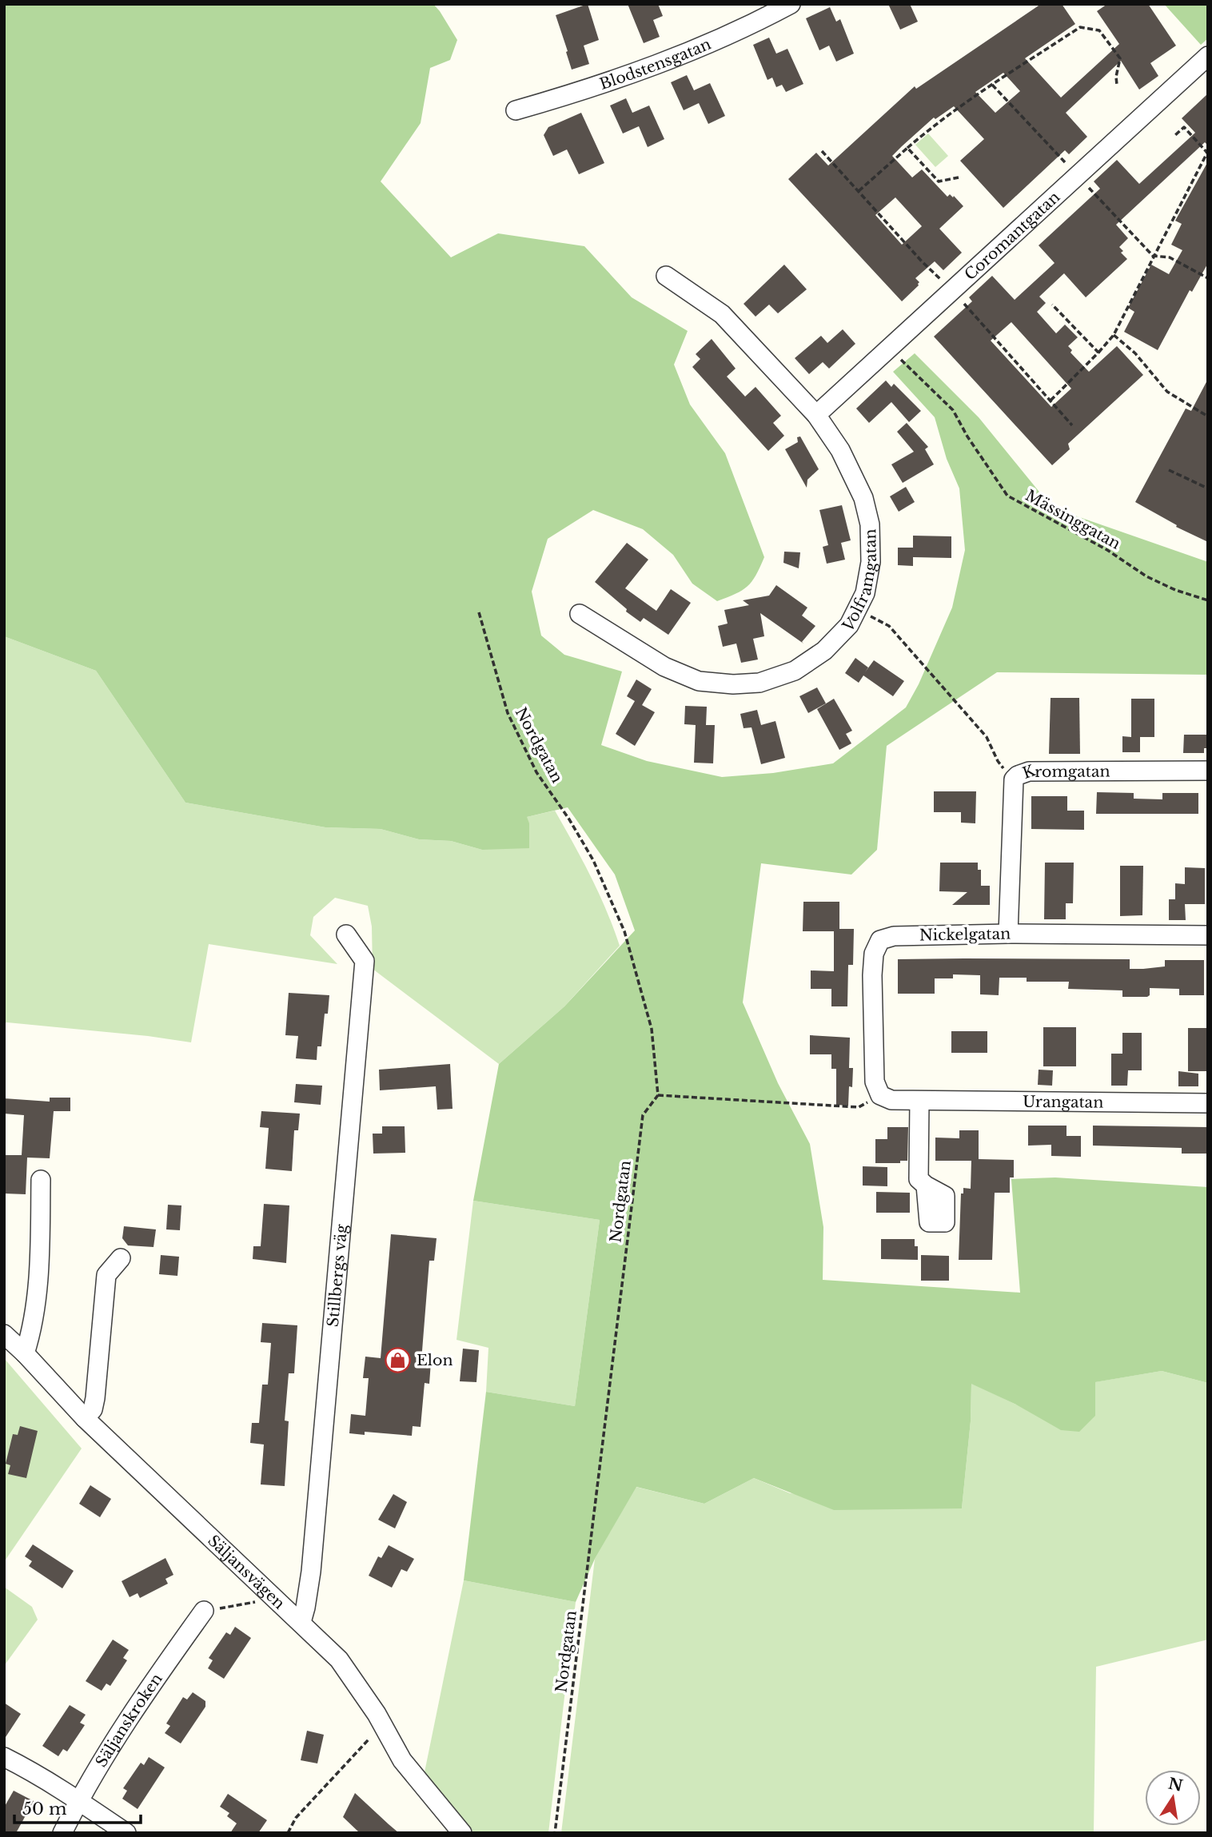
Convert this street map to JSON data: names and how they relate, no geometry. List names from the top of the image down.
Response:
{
  "streets": {
    "street": [
      "Blodstensgatan",
      "Coromantgatan",
      "Volframgatan",
      "Kromgatan",
      "Nickelgatan",
      "Urangatan",
      "Stillbergs väg",
      "Säljansvägen",
      "Säljanskroken"
    ],
    "path": ["Mässinggatan", "Nordgatan"]
  },
  "crossings": [
    ["Coromantgatan", "Mässinggatan"],
    ["Coromantgatan", "Volframgatan"],
    ["Kromgatan", "Nickelgatan"],
    ["Nickelgatan", "Urangatan"],
    ["Stillbergs väg", "Säljansvägen"]
  ],
  "places": {
    "shop": ["Elon"]
  },
  "scale_bar": "50 m",
  "north": "top"
}
